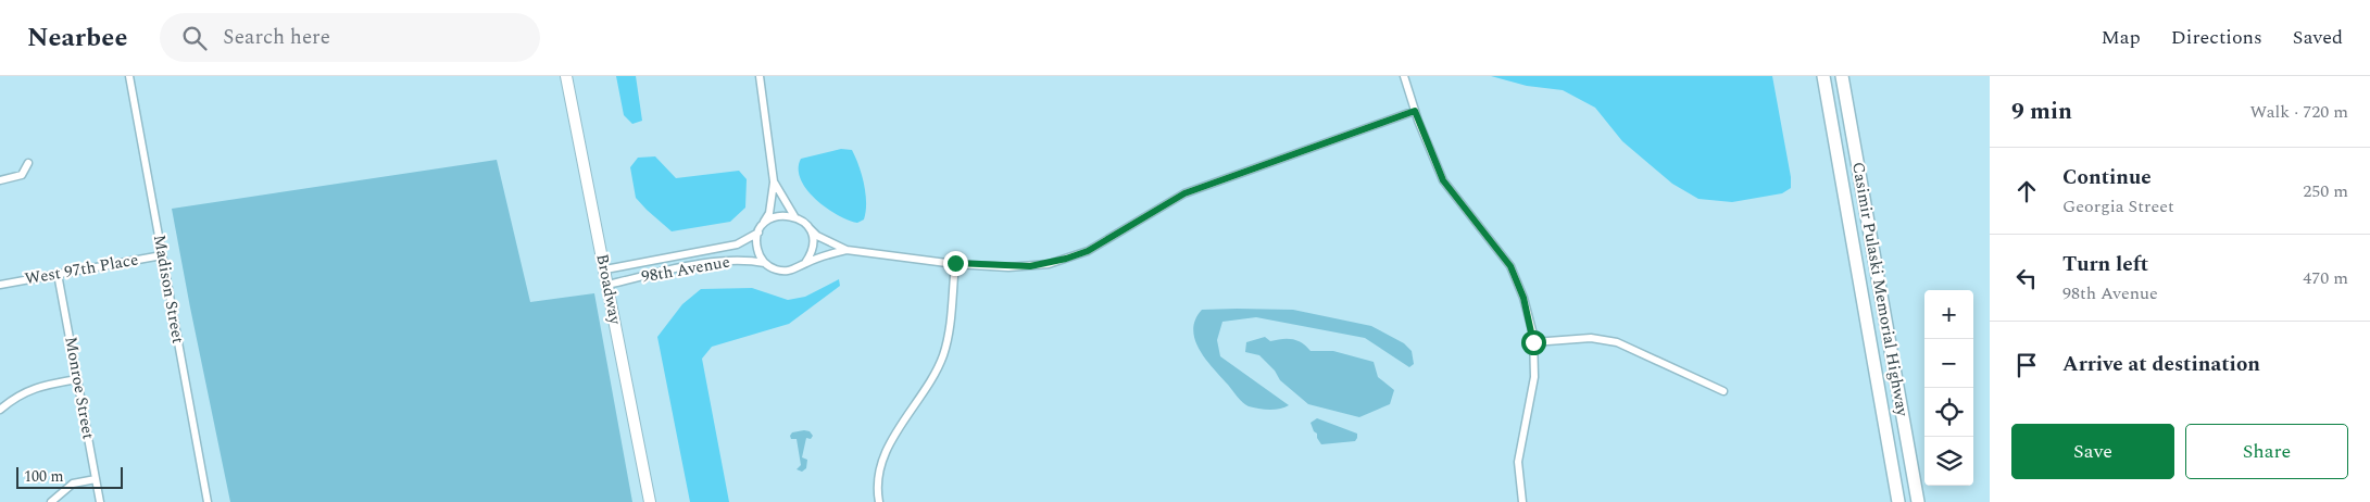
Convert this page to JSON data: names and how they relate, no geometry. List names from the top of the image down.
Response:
{
  "streets": {
    "highway": ["Casimir Pulaski Memorial Highway"],
    "main road": ["Broadway"],
    "street": [
      "West 97th Place",
      "98th Avenue",
      "Madison Street",
      "Monroe Street"
    ]
  },
  "crossings": [
    ["West 97th Place", "Madison Street"],
    ["West 97th Place", "Monroe Street"],
    ["98th Avenue", "Broadway"]
  ],
  "scale_bar": "100 m",
  "page": {
    "header": "Nearbee",
    "search": "Search here",
    "nav": ["Map", "Directions", "Saved"],
    "heading": ["9 min", "Walk · 720 m"],
    "list": [
      ["Continue", "Georgia Street", "250 m"],
      ["Turn left", "98th Avenue", "470 m"],
      "Arrive at destination"
    ],
    "map_buttons": ["+", "−"],
    "buttons": ["Save", "Share"],
    "scale": "100 m"
  }
}
